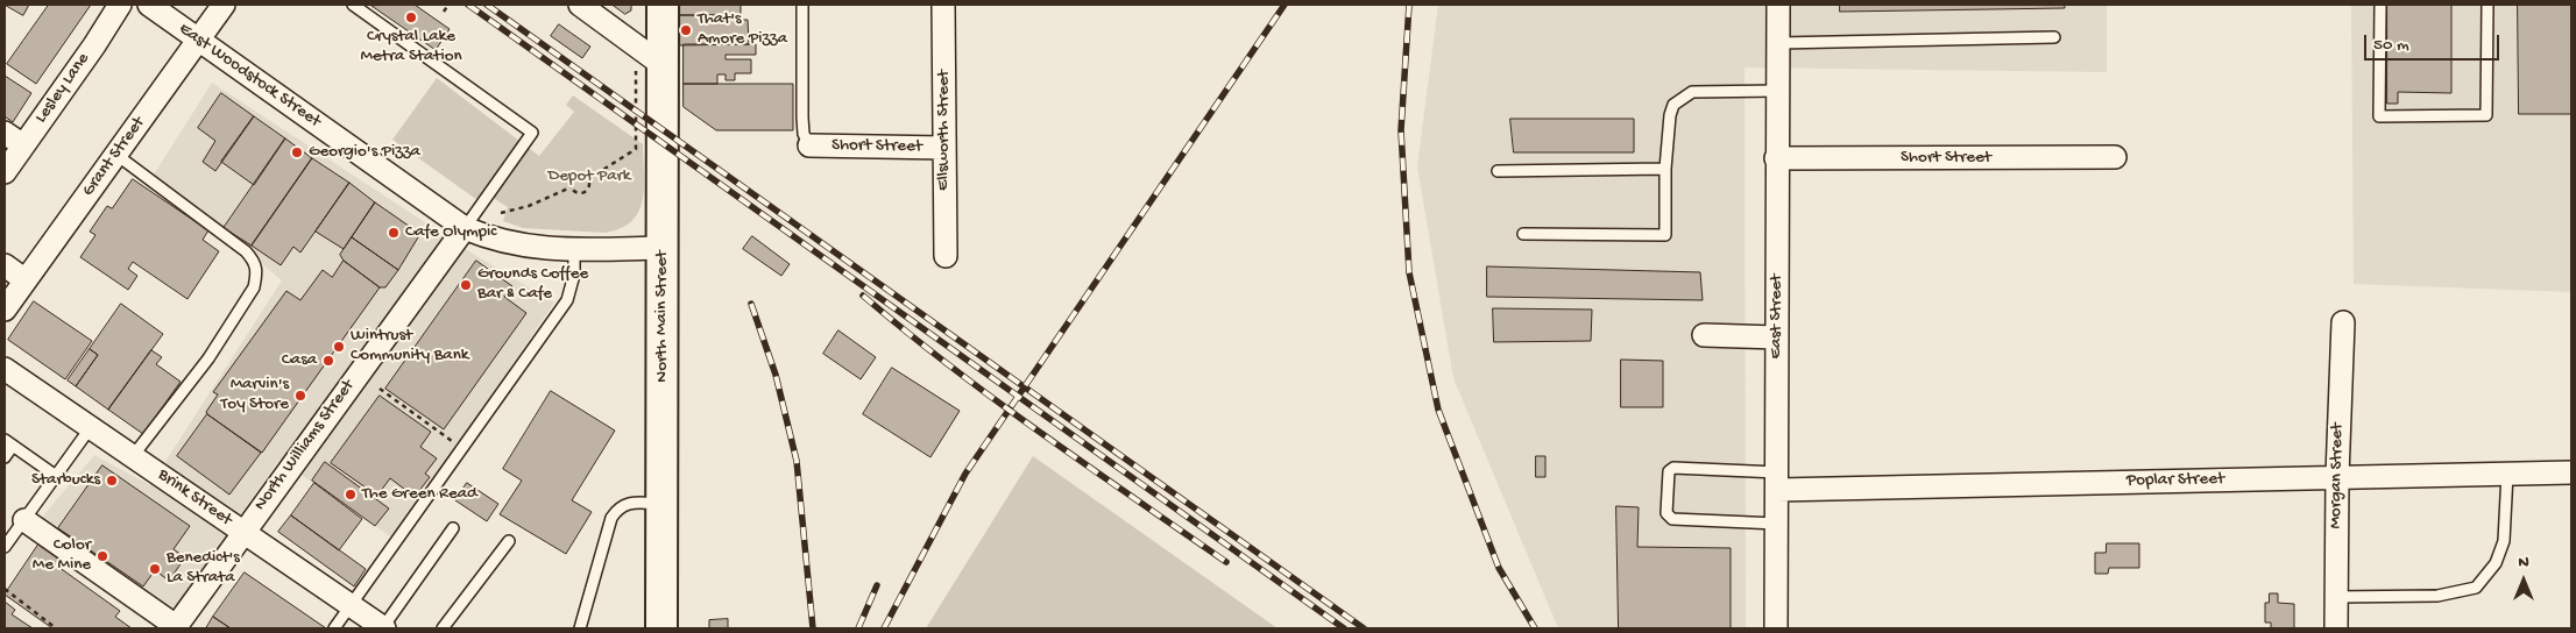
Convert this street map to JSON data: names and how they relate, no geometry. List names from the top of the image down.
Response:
{
  "streets": {
    "street": [
      "East Woodstock Street",
      "Lesley Lane",
      "Ellsworth Street",
      "Short Street",
      "Grant Street",
      "North Main Street",
      "East Street",
      "North Williams Street",
      "Morgan Street",
      "Poplar Street",
      "Brink Street"
    ]
  },
  "crossings": [
    ["East Woodstock Street", "Grant Street"],
    ["East Woodstock Street", "North Williams Street"],
    ["Ellsworth Street", "Short Street"],
    ["Short Street", "East Street"],
    ["East Street", "Poplar Street"],
    ["North Williams Street", "Brink Street"],
    ["Morgan Street", "Poplar Street"]
  ],
  "parks": ["Depot Park"],
  "places": [
    "Crystal Lake Metra Station",
    "That's Amore Pizza",
    "Georgio's Pizza",
    "Cafe Olympic",
    "Grounds Coffee Bar & Cafe",
    "Wintrust Community Bank",
    "Casa",
    "Marvin's Toy Store",
    "Starbucks",
    "The Green Read",
    "Color Me Mine",
    "Benedict's La Strata"
  ],
  "scale_bar": "50 m",
  "north": "top"
}
